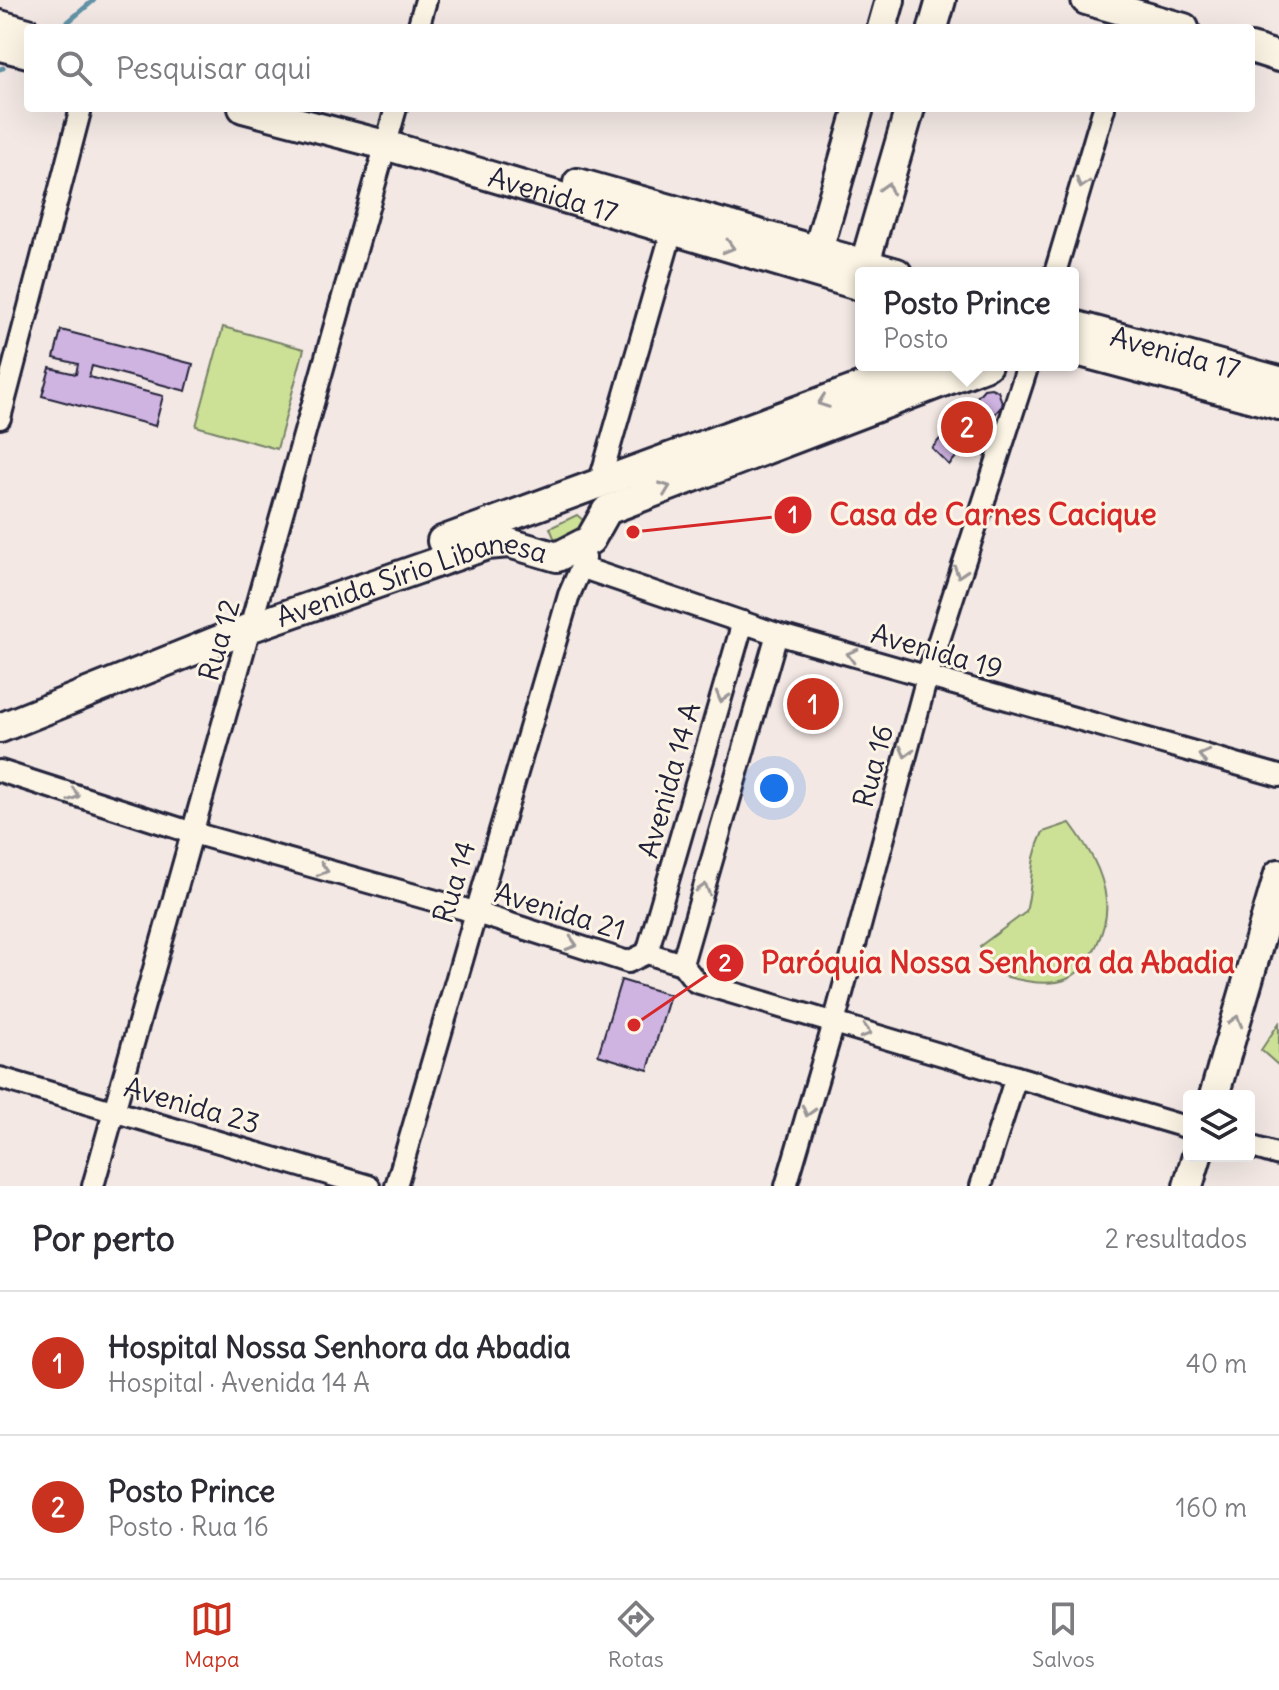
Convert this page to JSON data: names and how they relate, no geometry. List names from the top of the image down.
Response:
{
  "streets": {
    "street": [
      "Avenida 17",
      "Avenida Sírio Libanesa",
      "Rua 12",
      "Avenida 19",
      "Rua 16",
      "Avenida 14 A",
      "Rua 14",
      "Avenida 21",
      "Avenida 23"
    ]
  },
  "crossings": [
    ["Avenida 17", "Rua 12"],
    ["Avenida Sírio Libanesa", "Rua 12"],
    ["Avenida Sírio Libanesa", "Avenida 19"],
    ["Avenida Sírio Libanesa", "Rua 14"],
    ["Rua 12", "Avenida 21"],
    ["Rua 12", "Avenida 23"],
    ["Avenida 19", "Rua 16"],
    ["Avenida 19", "Avenida 14 A"],
    ["Avenida 19", "Rua 14"],
    ["Rua 16", "Avenida 21"],
    ["Avenida 14 A", "Avenida 21"],
    ["Rua 14", "Avenida 21"]
  ],
  "one_way": ["Avenida 19", "Avenida 21"],
  "places": ["Casa de Carnes Cacique", "Paróquia Nossa Senhora da Abadia"],
  "page": {
    "search": "Pesquisar aqui",
    "popup": ["Posto Prince", "Posto"],
    "pins": ["2", "1"],
    "heading": ["Por perto", "2 resultados"],
    "list": [
      {
        "mark": "1",
        "name": "Hospital Nossa Senhora da Abadia",
        "note": "Hospital · Avenida 14 A",
        "value": "40 m"
      },
      {
        "mark": "2",
        "name": "Posto Prince",
        "note": "Posto · Rua 16",
        "value": "160 m"
      }
    ],
    "nav": ["Mapa", "Rotas", "Salvos"]
  }
}
